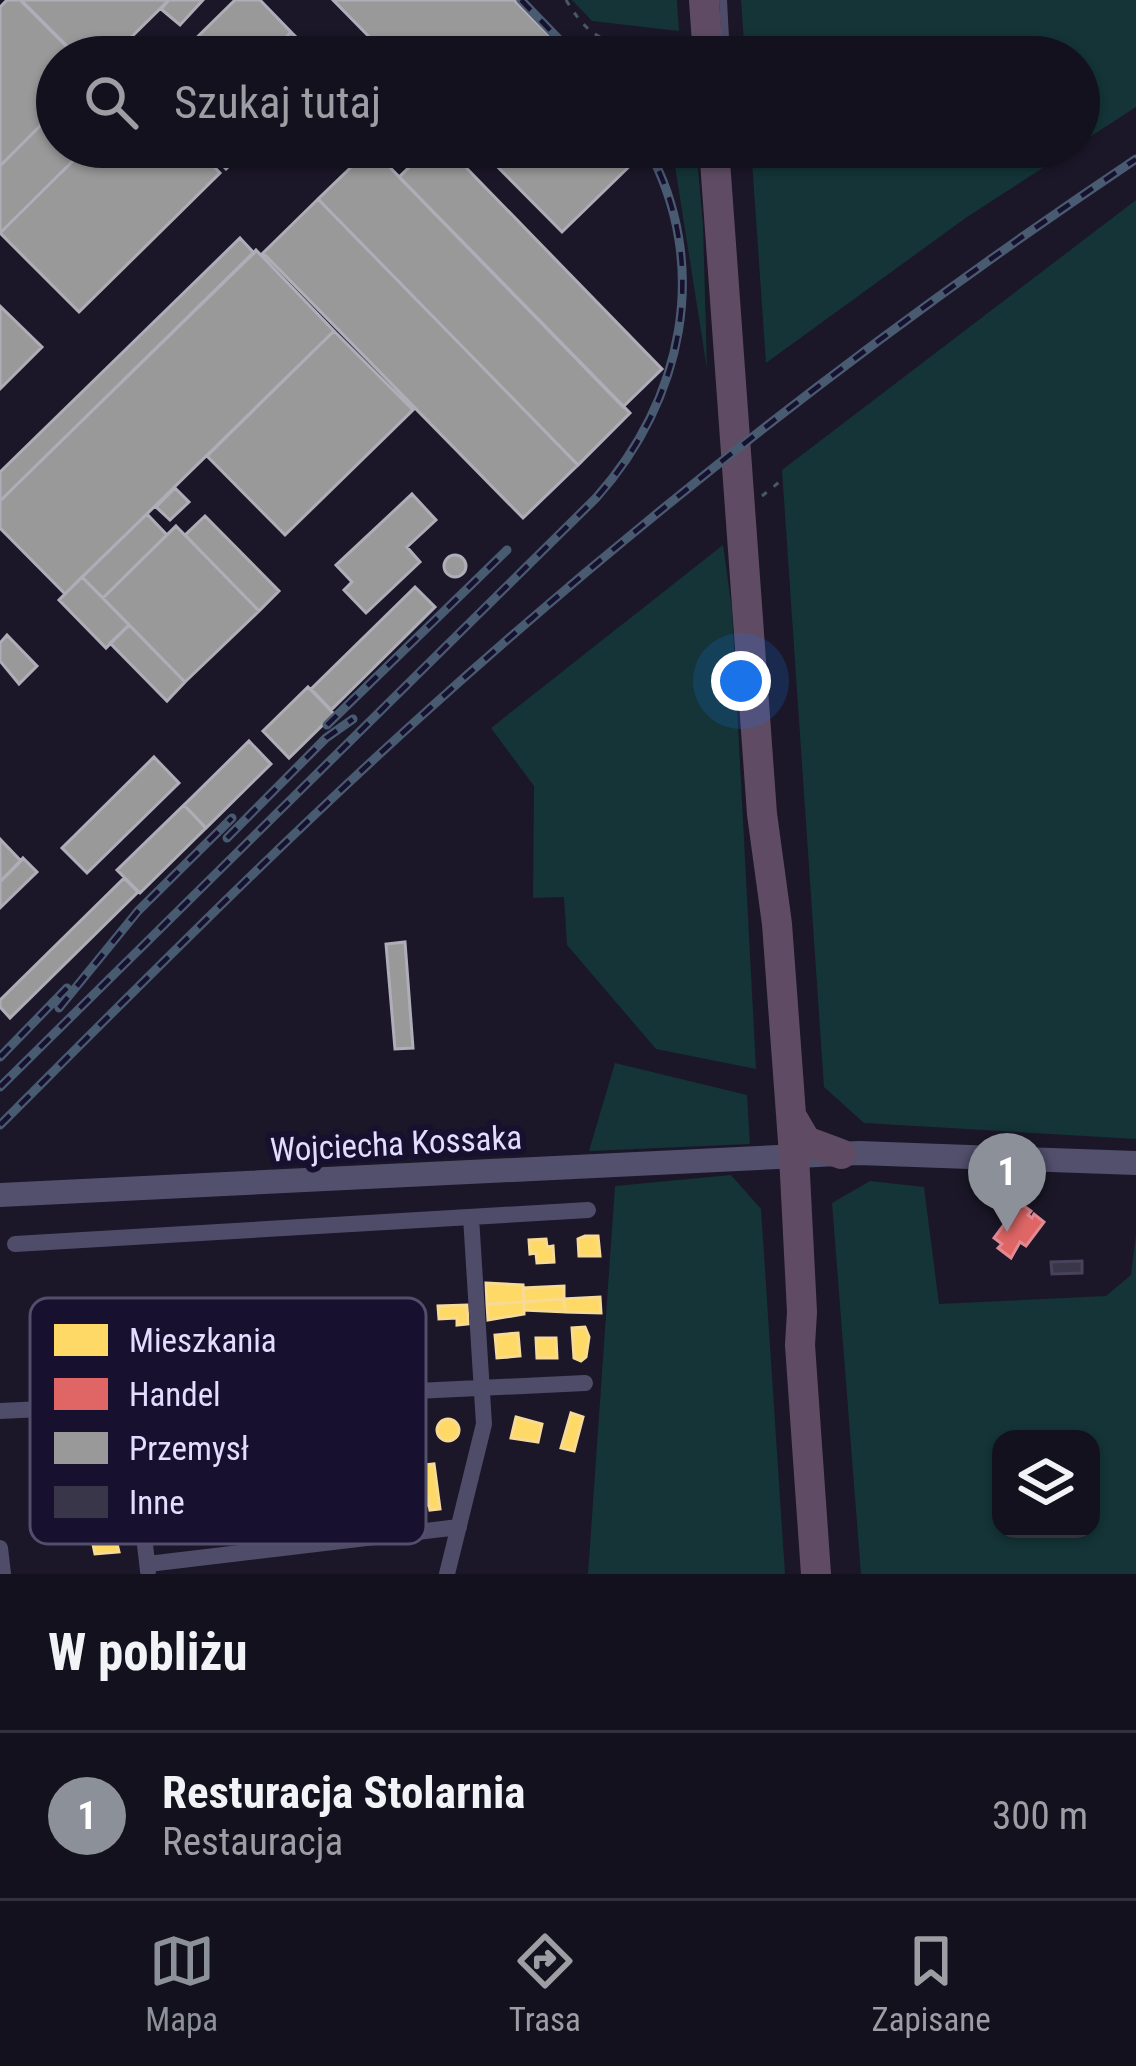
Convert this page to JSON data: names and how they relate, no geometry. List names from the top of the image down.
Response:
{
  "streets": {
    "street": ["Wojciecha Kossaka"]
  },
  "legend": [
    "Mieszkania",
    "Handel",
    "Przemysł",
    "Inne"
  ],
  "page": {
    "search": "Szukaj tutaj",
    "pins": "1",
    "heading": "W pobliżu",
    "list": [
      {
        "mark": "1",
        "name": "Resturacja Stolarnia",
        "note": "Restauracja",
        "value": "300 m"
      }
    ],
    "nav": ["Mapa", "Trasa", "Zapisane"]
  }
}
